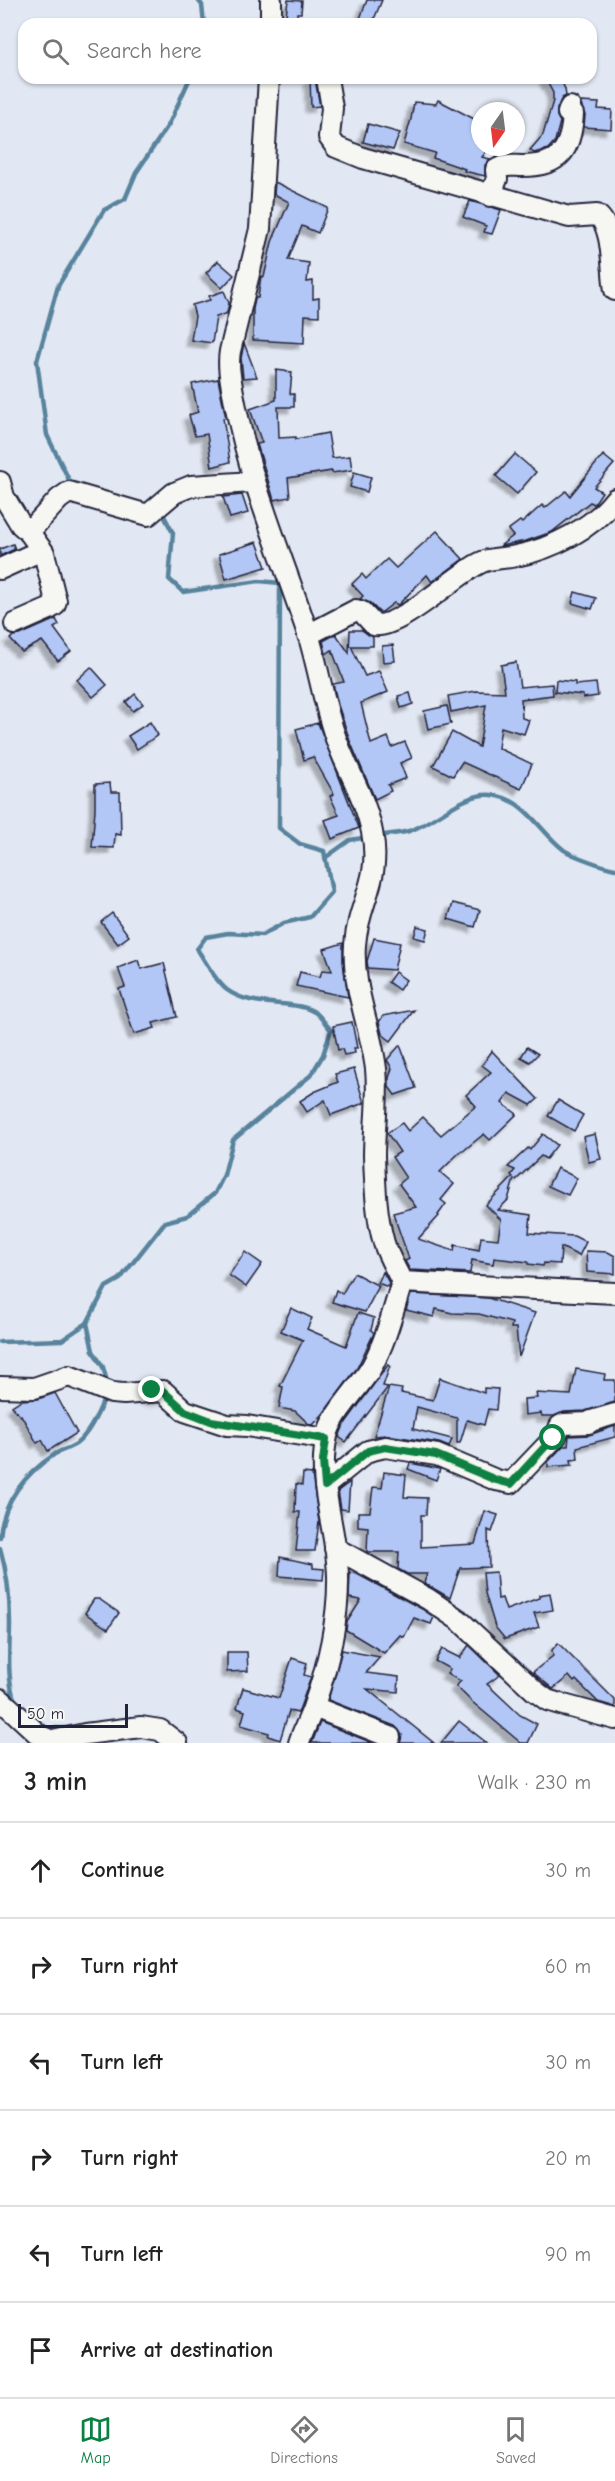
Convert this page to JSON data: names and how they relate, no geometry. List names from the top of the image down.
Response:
{
  "scale_bar": "50 m",
  "north": "bottom",
  "page": {
    "search": "Search here",
    "scale": "50 m",
    "heading": ["3 min", "Walk · 230 m"],
    "list": [
      ["Continue", "30 m"],
      ["Turn right", "60 m"],
      ["Turn left", "30 m"],
      ["Turn right", "20 m"],
      ["Turn left", "90 m"],
      "Arrive at destination"
    ],
    "nav": ["Map", "Directions", "Saved"]
  }
}
